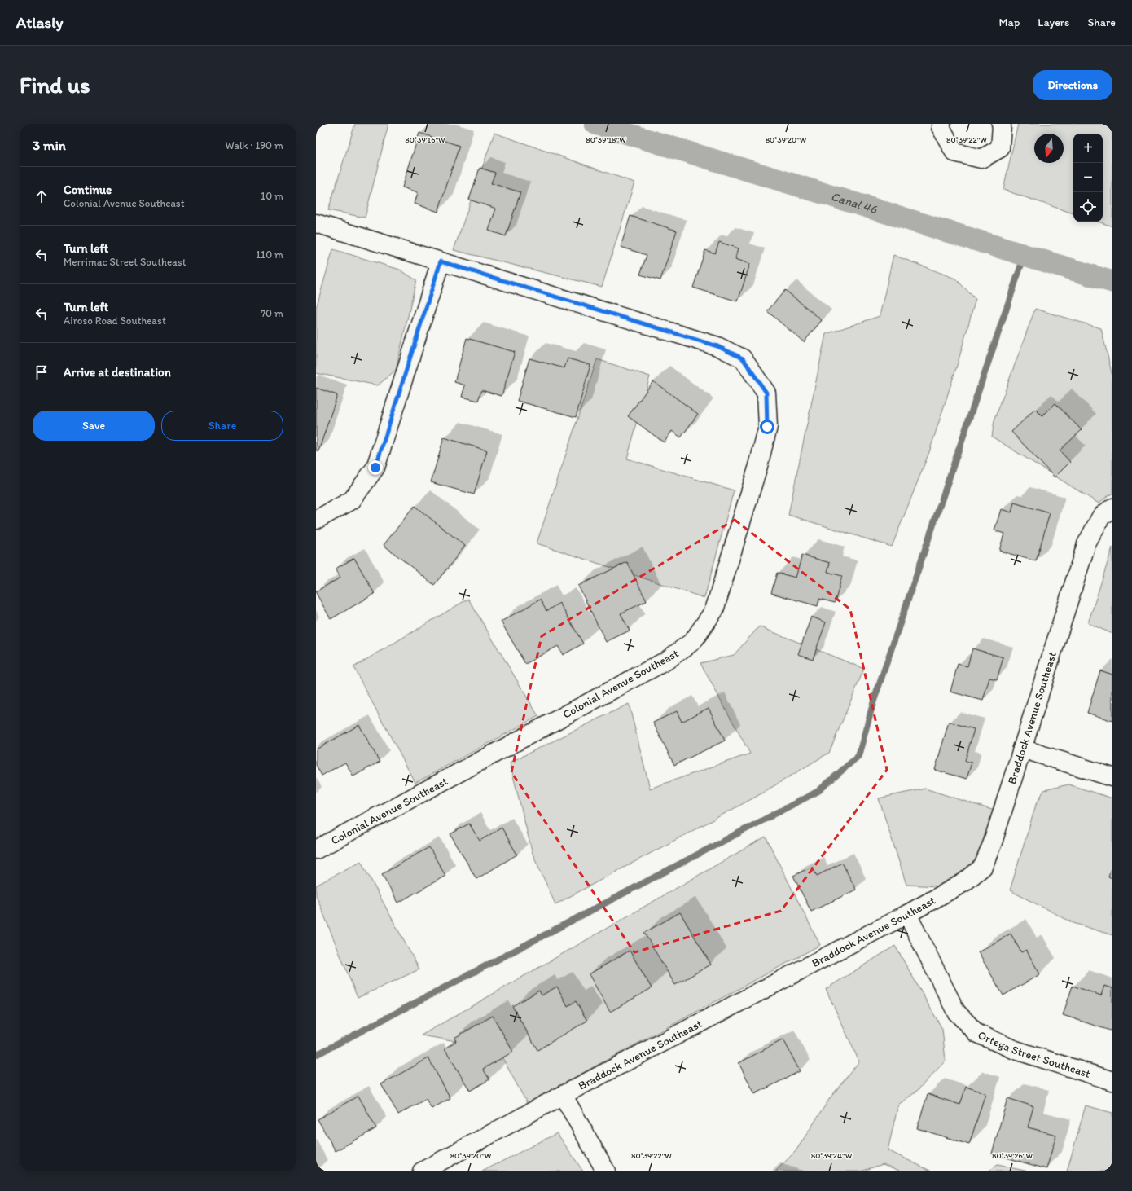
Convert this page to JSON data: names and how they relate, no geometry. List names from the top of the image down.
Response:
{
  "streets": {
    "street": ["Colonial Avenue Southeast", "Braddock Avenue Southeast", "Ortega Street Southeast"]
  },
  "crossings": [
    ["Braddock Avenue Southeast", "Ortega Street Southeast"]
  ],
  "water": ["Canal 46"],
  "north": "bottom",
  "page": {
    "header": "Atlasly",
    "nav": ["Map", "Layers", "Share"],
    "buttons": [
      "Directions",
      ["Save", "Share"]
    ],
    "title": "Find us",
    "heading": ["3 min", "Walk · 190 m"],
    "map_buttons": ["+", "−"],
    "list": [
      ["Continue", "Colonial Avenue Southeast", "10 m"],
      ["Turn left", "Merrimac Street Southeast", "110 m"],
      ["Turn left", "Airoso Road Southeast", "70 m"],
      "Arrive at destination"
    ]
  },
  "coordinates": [
    "80°39'16\"W",
    "80°39'18\"W",
    "80°39'20\"W",
    "80°39'22\"W",
    "80°39'24\"W",
    "80°39'26\"W"
  ]
}
